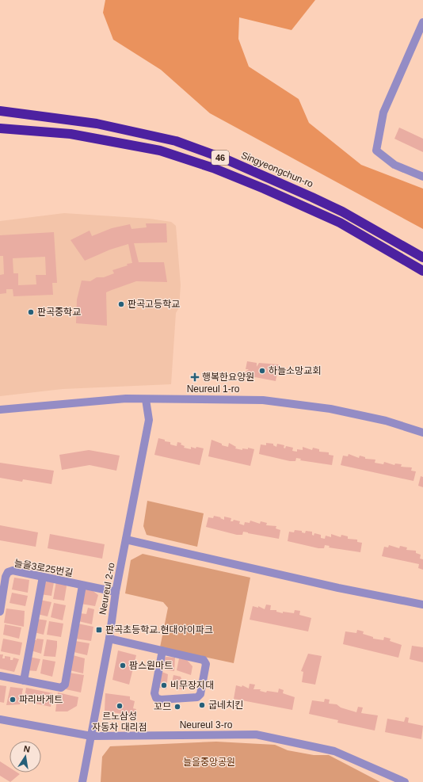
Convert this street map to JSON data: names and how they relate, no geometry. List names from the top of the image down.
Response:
{
  "streets": {
    "highway": ["46", "Singyeongchun-ro"],
    "street": [
      "Neureul 1-ro",
      "늘을3로25번길",
      "Neureul 2-ro",
      "Neureul 3-ro"
    ]
  },
  "crossings": [
    ["Neureul 1-ro", "Neureul 2-ro"],
    ["늘을3로25번길", "Neureul 2-ro"],
    ["Neureul 2-ro", "Neureul 3-ro"]
  ],
  "parks": ["늘을중앙공원"],
  "places": {
    "other": [
      "판곡고등학교",
      "판곡중학교",
      "하늘소망교회",
      "팜스원마트",
      "비무장지대",
      "파리바게트",
      "굽네치킨",
      "르노삼성 자동차 대리점",
      "꼬므"
    ],
    "health": ["행복한요양원"],
    "transit": ["판곡초등학교.현대아이파크"]
  },
  "north": "top"
}
